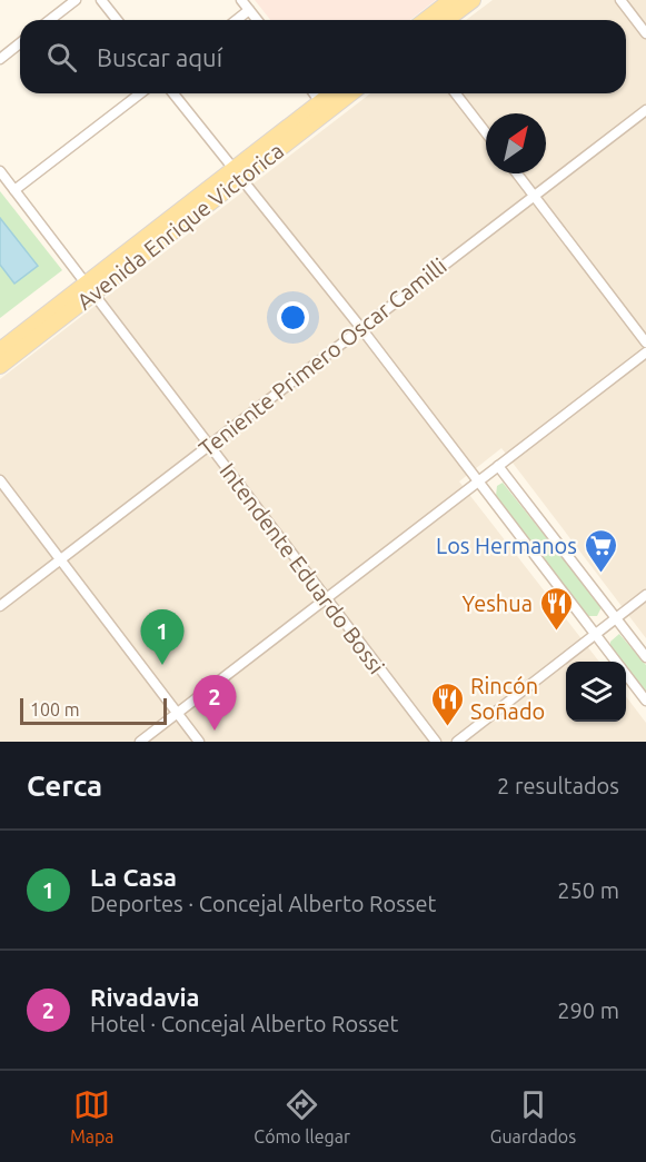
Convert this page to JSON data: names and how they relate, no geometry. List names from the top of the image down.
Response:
{
  "streets": {
    "main road": ["Avenida Enrique Victorica"],
    "street": ["Teniente Primero Oscar Camilli", "Intendente Eduardo Bossi"]
  },
  "crossings": [
    ["Avenida Enrique Victorica", "Intendente Eduardo Bossi"],
    ["Teniente Primero Oscar Camilli", "Intendente Eduardo Bossi"]
  ],
  "places": {
    "supermarket": ["Los Hermanos"],
    "restaurant": ["Yeshua", "Rincón Soñado"]
  },
  "scale_bar": "100 m",
  "north": "top right",
  "page": {
    "search": "Buscar aquí",
    "pins": ["1", "2"],
    "scale": "100 m",
    "heading": ["Cerca", "2 resultados"],
    "list": [
      {
        "mark": "1",
        "name": "La Casa",
        "note": "Deportes · Concejal Alberto Rosset",
        "value": "250 m"
      },
      {
        "mark": "2",
        "name": "Rivadavia",
        "note": "Hotel · Concejal Alberto Rosset",
        "value": "290 m"
      }
    ],
    "nav": ["Mapa", "Cómo llegar", "Guardados"]
  }
}
